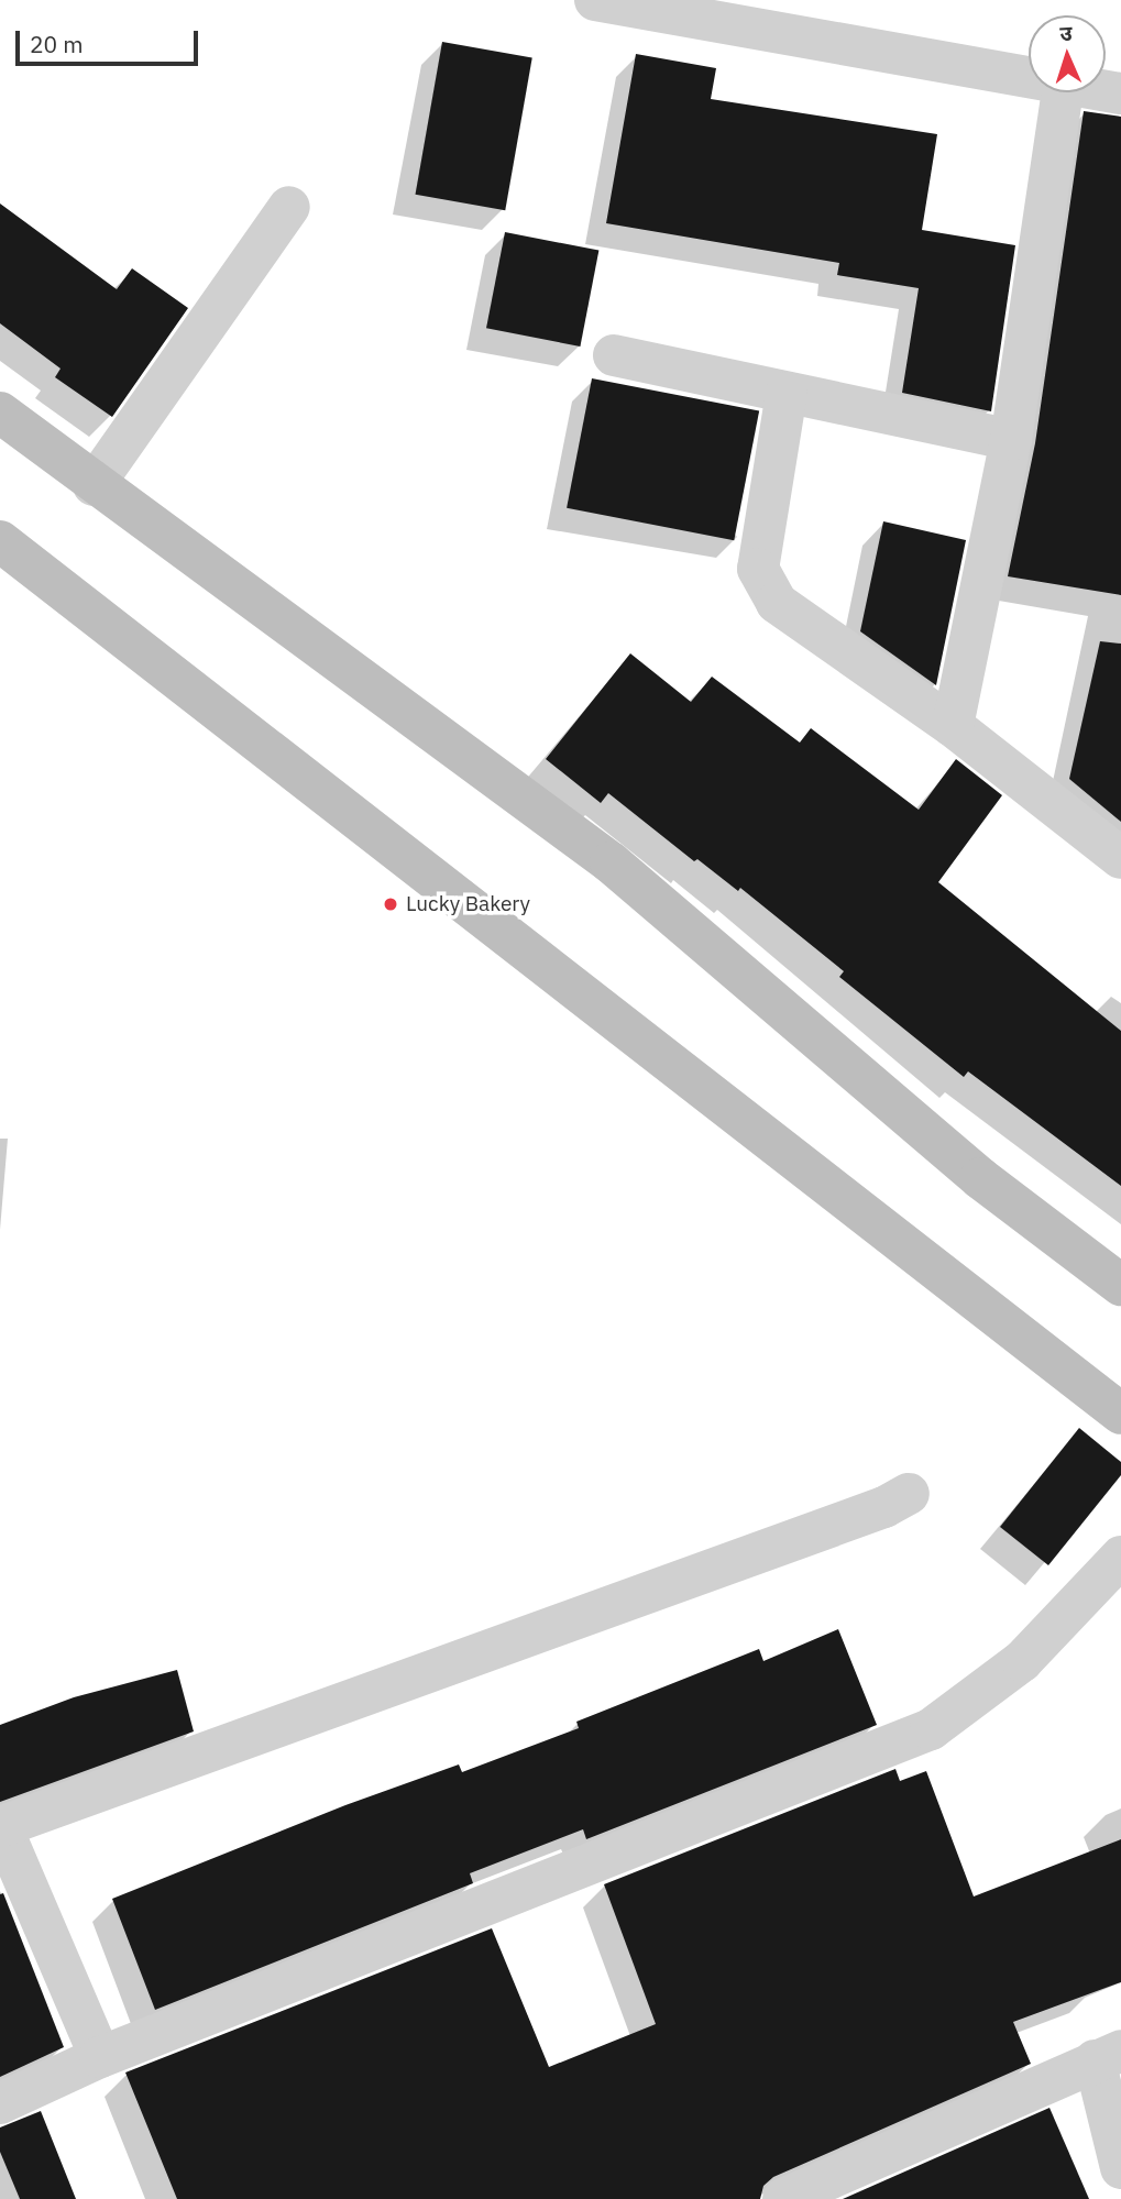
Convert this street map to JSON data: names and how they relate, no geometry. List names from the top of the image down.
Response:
{
  "places": ["Lucky Bakery"],
  "scale_bar": "20 m",
  "north": "top"
}
